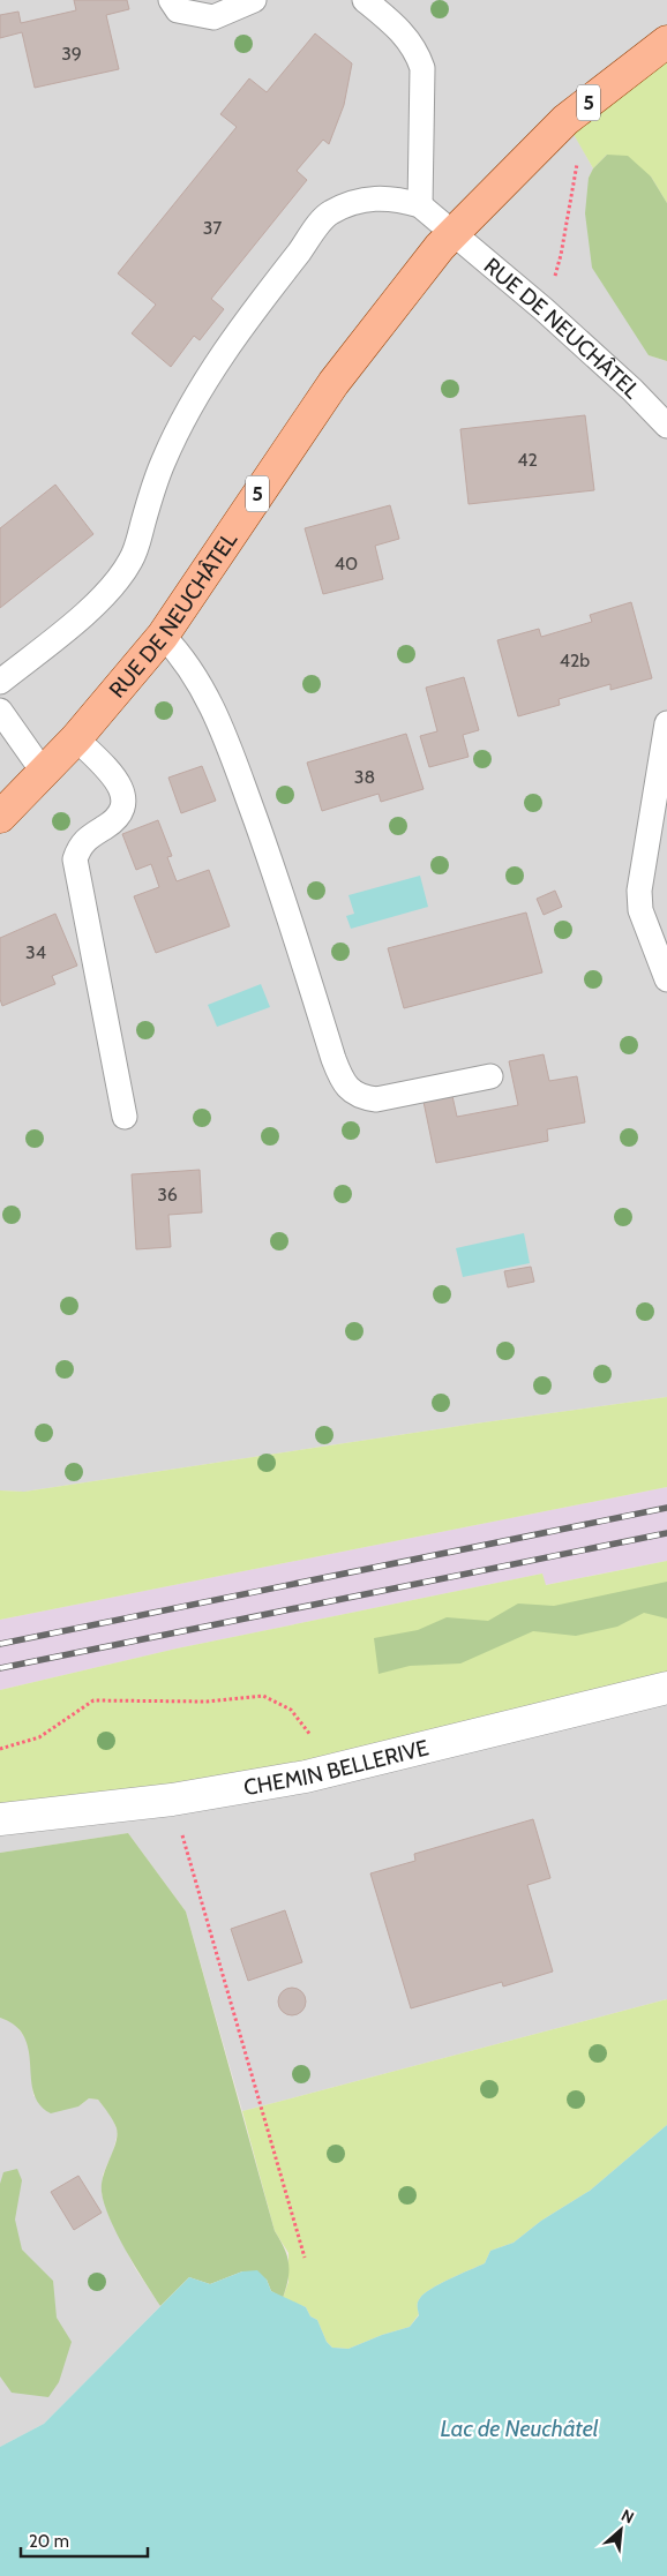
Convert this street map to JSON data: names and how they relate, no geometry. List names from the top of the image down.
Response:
{
  "streets": {
    "main road": ["5", "RUE DE NEUCHÂTEL"],
    "street": ["CHEMIN BELLERIVE"]
  },
  "water": ["Lac de Neuchâtel"],
  "house_numbers": [
    "39",
    "37",
    "42",
    "40",
    "42b",
    "38",
    "34",
    "36"
  ],
  "scale_bar": "20 m",
  "north": "top right"
}
